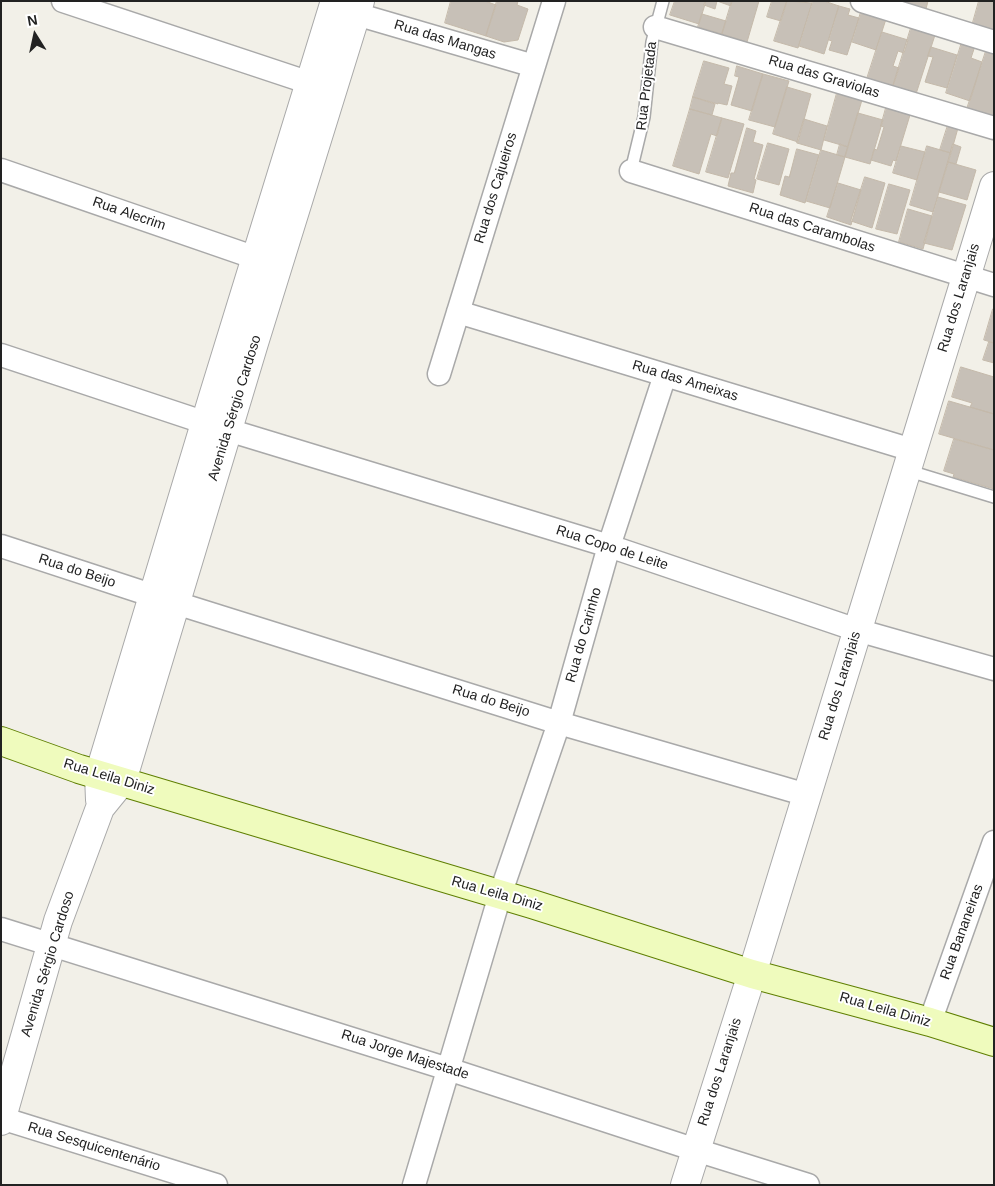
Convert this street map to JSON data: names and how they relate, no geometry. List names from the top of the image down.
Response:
{
  "streets": {
    "main road": ["Rua Leila Diniz"],
    "street": [
      "Rua das Mangas",
      "Rua das Graviolas",
      "Rua dos Cajueiros",
      "Rua Alecrim",
      "Rua das Carambolas",
      "Rua dos Laranjais",
      "Rua das Ameixas",
      "Avenida Sérgio Cardoso",
      "Rua Copo de Leite",
      "Rua do Beijo",
      "Rua do Carinho",
      "Rua Bananeiras",
      "Rua Jorge Majestade",
      "Rua Sesquicentenário"
    ],
    "lane": ["Rua Projetada"]
  },
  "crossings": [
    ["Rua das Mangas", "Rua dos Cajueiros"],
    ["Rua das Mangas", "Avenida Sérgio Cardoso"],
    ["Rua das Graviolas", "Rua Projetada"],
    ["Rua Projetada", "Rua das Carambolas"],
    ["Rua dos Cajueiros", "Rua das Ameixas"],
    ["Rua Alecrim", "Avenida Sérgio Cardoso"],
    ["Rua das Carambolas", "Rua dos Laranjais"],
    ["Rua dos Laranjais", "Rua das Ameixas"],
    ["Rua dos Laranjais", "Rua Copo de Leite"],
    ["Rua dos Laranjais", "Rua do Beijo"],
    ["Rua dos Laranjais", "Rua Leila Diniz"],
    ["Rua dos Laranjais", "Rua Jorge Majestade"],
    ["Rua das Ameixas", "Rua do Carinho"],
    ["Avenida Sérgio Cardoso", "Rua Copo de Leite"],
    ["Avenida Sérgio Cardoso", "Rua do Beijo"],
    ["Avenida Sérgio Cardoso", "Rua Leila Diniz"],
    ["Avenida Sérgio Cardoso", "Rua Jorge Majestade"],
    ["Avenida Sérgio Cardoso", "Rua Sesquicentenário"],
    ["Rua Copo de Leite", "Rua do Carinho"],
    ["Rua do Beijo", "Rua do Carinho"],
    ["Rua do Carinho", "Rua Leila Diniz"],
    ["Rua do Carinho", "Rua Jorge Majestade"],
    ["Rua Leila Diniz", "Rua Bananeiras"]
  ],
  "north": "top"
}
